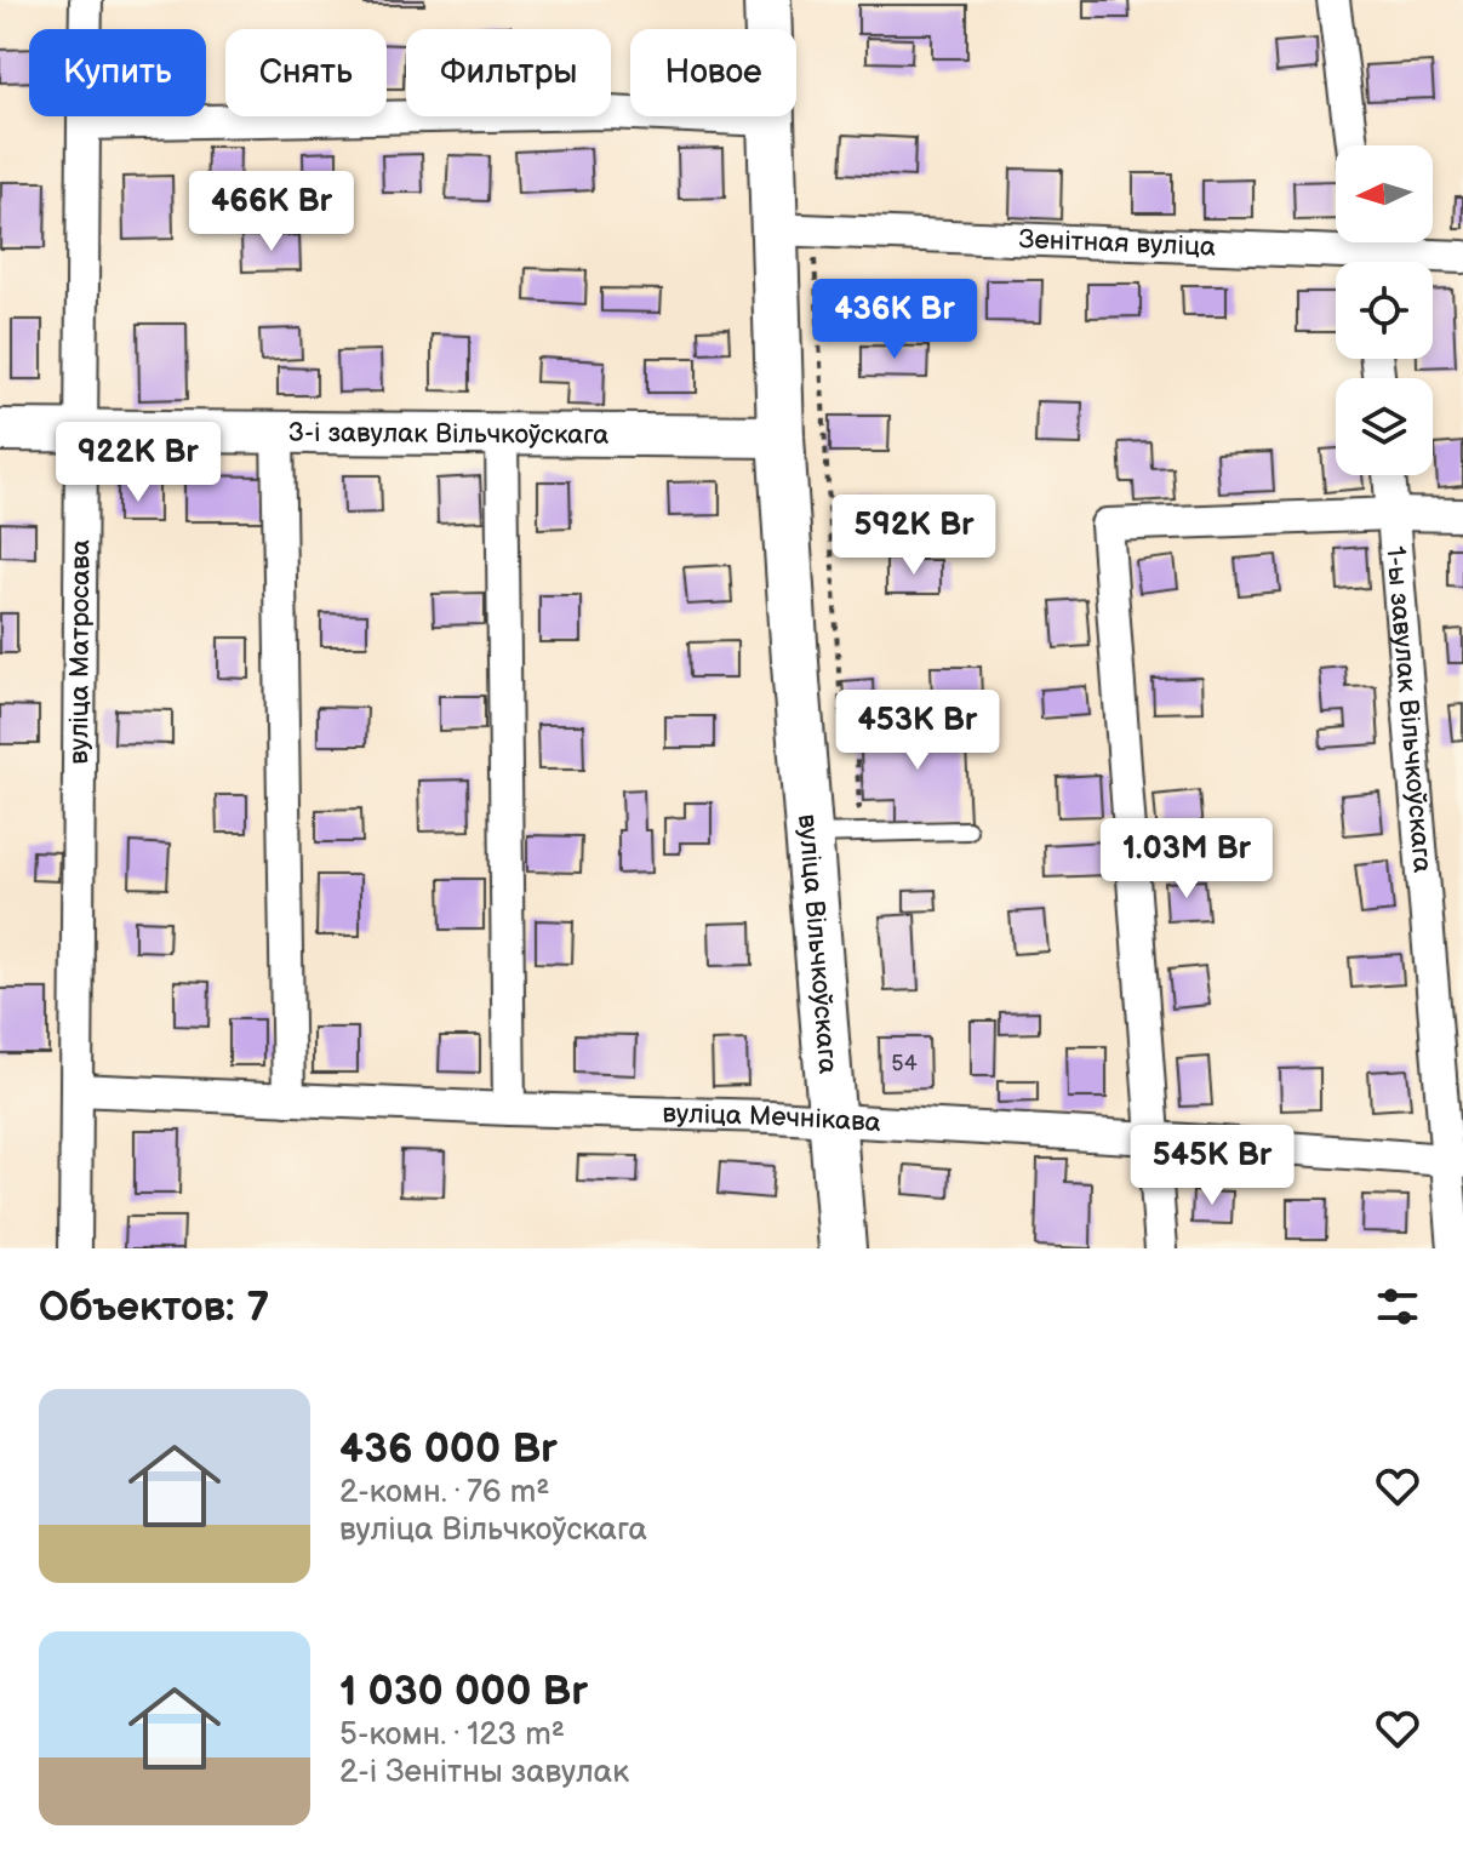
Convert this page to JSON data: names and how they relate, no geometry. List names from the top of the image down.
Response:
{
  "streets": {
    "main road": ["вуліца Вільчкоўскага"],
    "street": [
      "Зенітная вуліца",
      "3-і завулак Вільчкоўскага",
      "вуліца Матросава",
      "1-ы завулак Вільчкоўскага",
      "вуліца Мечнікава"
    ]
  },
  "crossings": [
    ["Зенітная вуліца", "вуліца Вільчкоўскага"],
    ["3-і завулак Вільчкоўскага", "вуліца Матросава"],
    ["3-і завулак Вільчкоўскага", "вуліца Вільчкоўскага"],
    ["вуліца Матросава", "вуліца Мечнікава"],
    ["1-ы завулак Вільчкоўскага", "вуліца Мечнікава"],
    ["вуліца Вільчкоўскага", "вуліца Мечнікава"]
  ],
  "house_numbers": ["54"],
  "north": "left",
  "page": {
    "chip": [
      "Купить",
      "Снять",
      "Фильтры",
      "Новое"
    ],
    "price": [
      "466K Br",
      "436K Br",
      "922K Br",
      "592K Br",
      "453K Br",
      "1.03M Br",
      "545K Br"
    ],
    "heading": "Объектов: 7",
    "list": [
      {
        "name": "436 000 Br",
        "note": "2-комн. · 76 m² · вуліца Вільчкоўскага"
      },
      {
        "name": "1 030 000 Br",
        "note": "5-комн. · 123 m² · 2-і Зенітны завулак"
      }
    ]
  }
}
